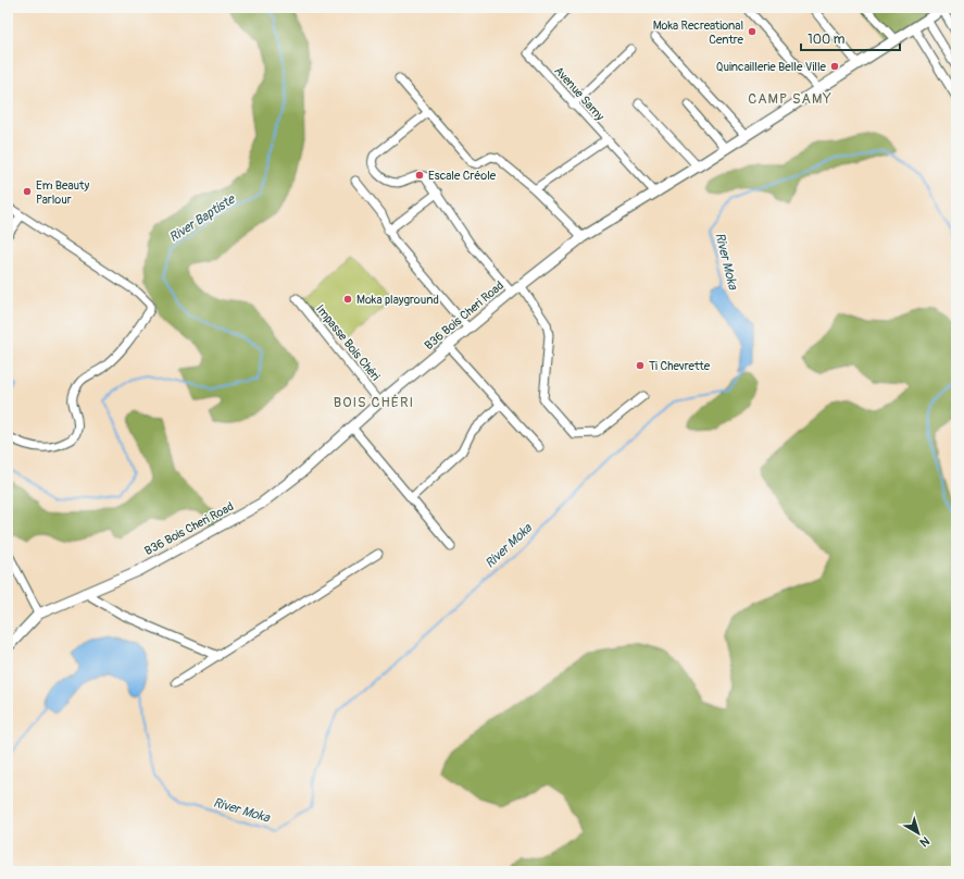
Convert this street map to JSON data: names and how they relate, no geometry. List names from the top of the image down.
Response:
{
  "streets": {
    "main road": ["B36 Bois Cheri Road"],
    "street": ["Avenue Samy", "Impasse Bois Chéri"]
  },
  "crossings": [
    ["Avenue Samy", "B36 Bois Cheri Road"],
    ["B36 Bois Cheri Road", "Impasse Bois Chéri"]
  ],
  "districts": ["CAMP SAMY", "BOIS CHÉRI"],
  "water": ["River Baptiste", "River Moka"],
  "places": [
    "Moka Recreational Centre",
    "Quincaillerie Belle Ville",
    "Escale Créole",
    "Em Beauty Parlour",
    "Moka playground",
    "Ti Chevrette"
  ],
  "scale_bar": "100 m",
  "north": "bottom right"
}
